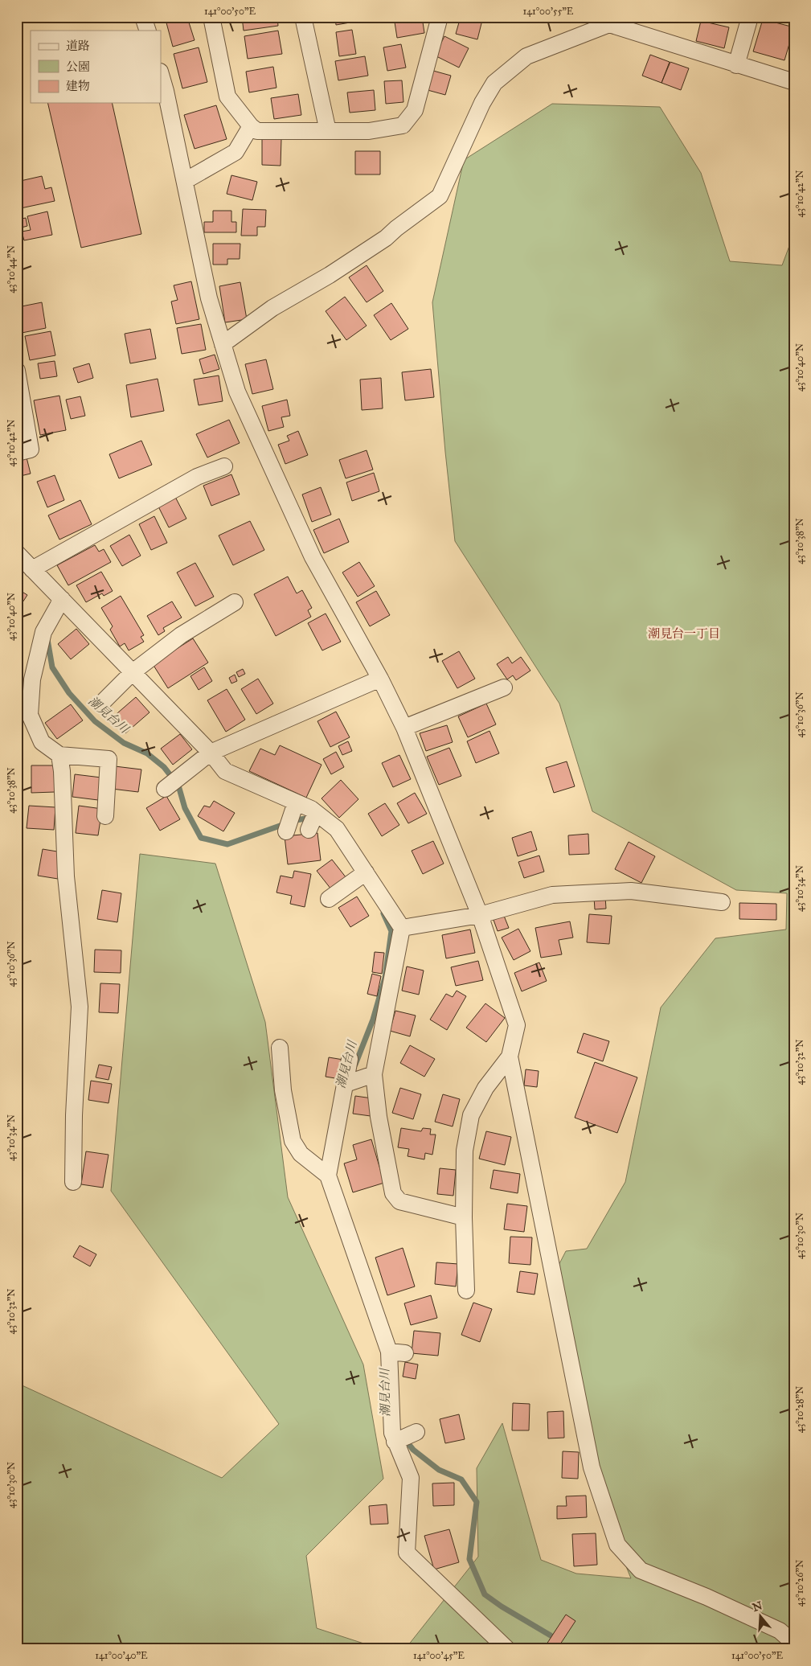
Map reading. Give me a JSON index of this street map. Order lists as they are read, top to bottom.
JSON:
{
  "districts": ["潮見台一丁目"],
  "water": ["潮見台川"],
  "legend": ["道路", "公園", "建物"],
  "north": "top",
  "coordinates": [
    "141°00'50\"E",
    "141°00'55\"E",
    "43°10'42\"N",
    "43°10'44\"N",
    "43°10'40\"N",
    "43°10'38\"N",
    "43°10'36\"N",
    "43°10'34\"N",
    "43°10'32\"N",
    "43°10'30\"N",
    "43°10'28\"N",
    "43°10'26\"N",
    "141°00'40\"E",
    "141°00'45\"E"
  ]
}
